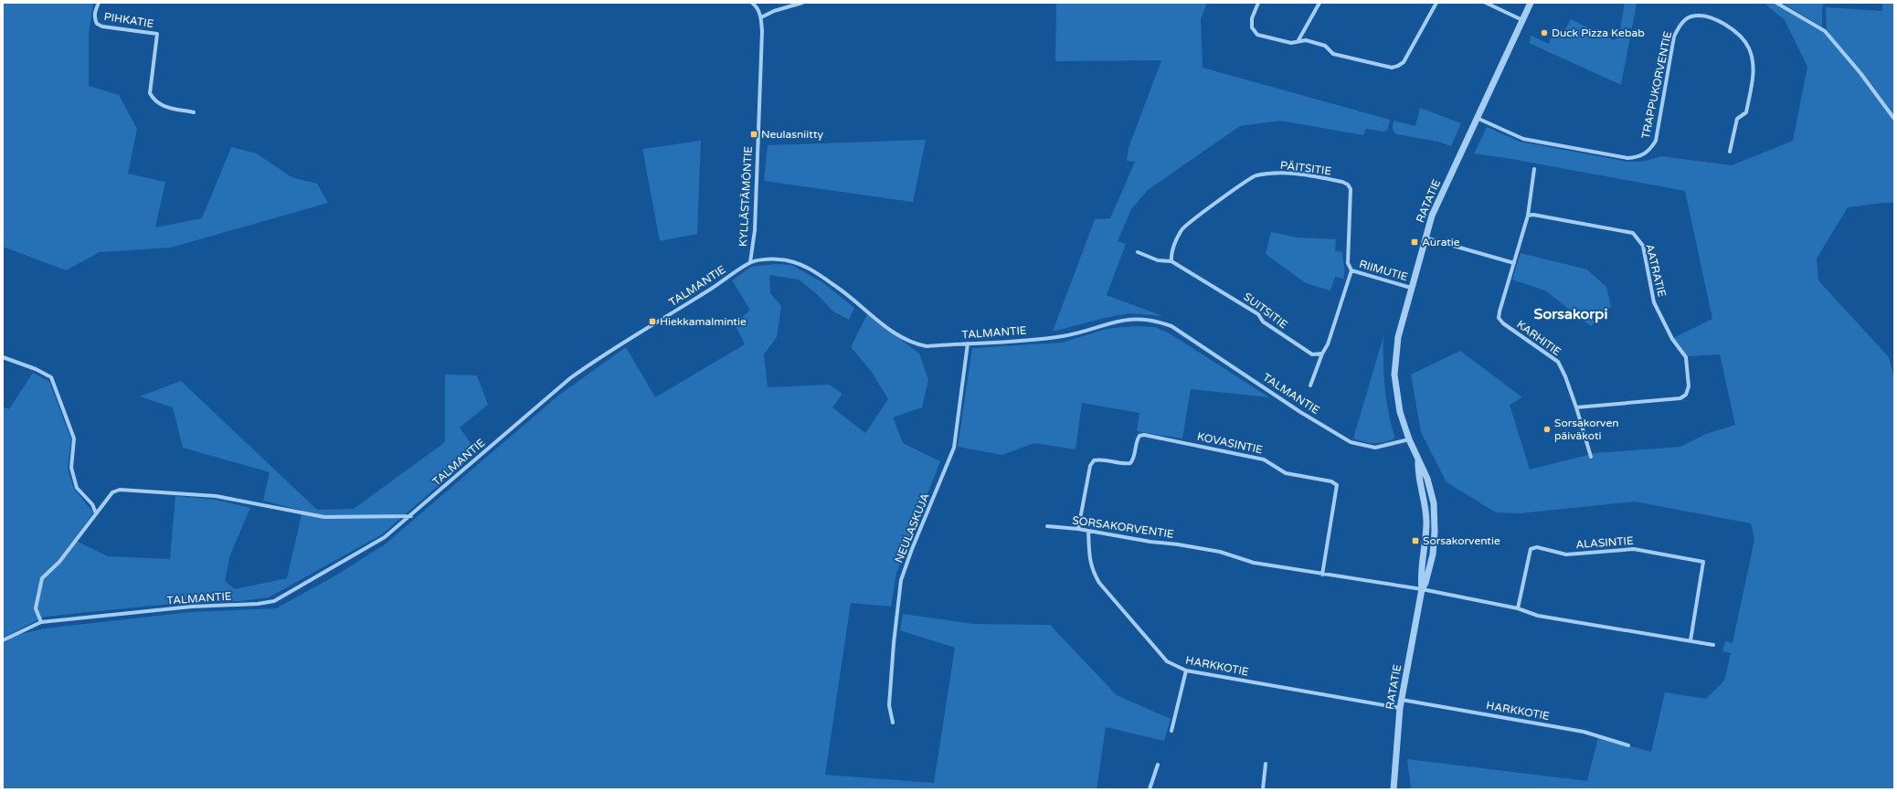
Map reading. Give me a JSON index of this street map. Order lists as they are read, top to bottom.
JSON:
{
  "streets": {
    "street": [
      "PIHKATIE",
      "TRAPPUKORVENTIE",
      "PÄITSITIE",
      "KYLLÄSTÄMÖNTIE",
      "RATATIE",
      "RIIMUTIE",
      "AATRATIE",
      "TALMANTIE",
      "SUITSITIE",
      "KARHITIE",
      "KOVASINTIE",
      "SORSAKORVENTIE",
      "NEULASKUJA",
      "ALASINTIE",
      "HARKKOTIE"
    ]
  },
  "crossings": [
    ["TRAPPUKORVENTIE", "RATATIE"],
    ["PÄITSITIE", "RIIMUTIE"],
    ["PÄITSITIE", "SUITSITIE"],
    ["KYLLÄSTÄMÖNTIE", "TALMANTIE"],
    ["RATATIE", "RIIMUTIE"],
    ["RATATIE", "TALMANTIE"],
    ["RATATIE", "SORSAKORVENTIE"],
    ["RATATIE", "HARKKOTIE"],
    ["AATRATIE", "KARHITIE"],
    ["TALMANTIE", "NEULASKUJA"],
    ["KOVASINTIE", "SORSAKORVENTIE"],
    ["SORSAKORVENTIE", "ALASINTIE"],
    ["SORSAKORVENTIE", "HARKKOTIE"]
  ],
  "districts": ["Sorsakorpi"],
  "places": {
    "other": ["Duck Pizza Kebab", "Sorsakorven päiväkoti"],
    "transit": [
      "Neulasniitty",
      "Auratie",
      "Hiekkamalmintie",
      "Sorsakorventie"
    ]
  }
}
